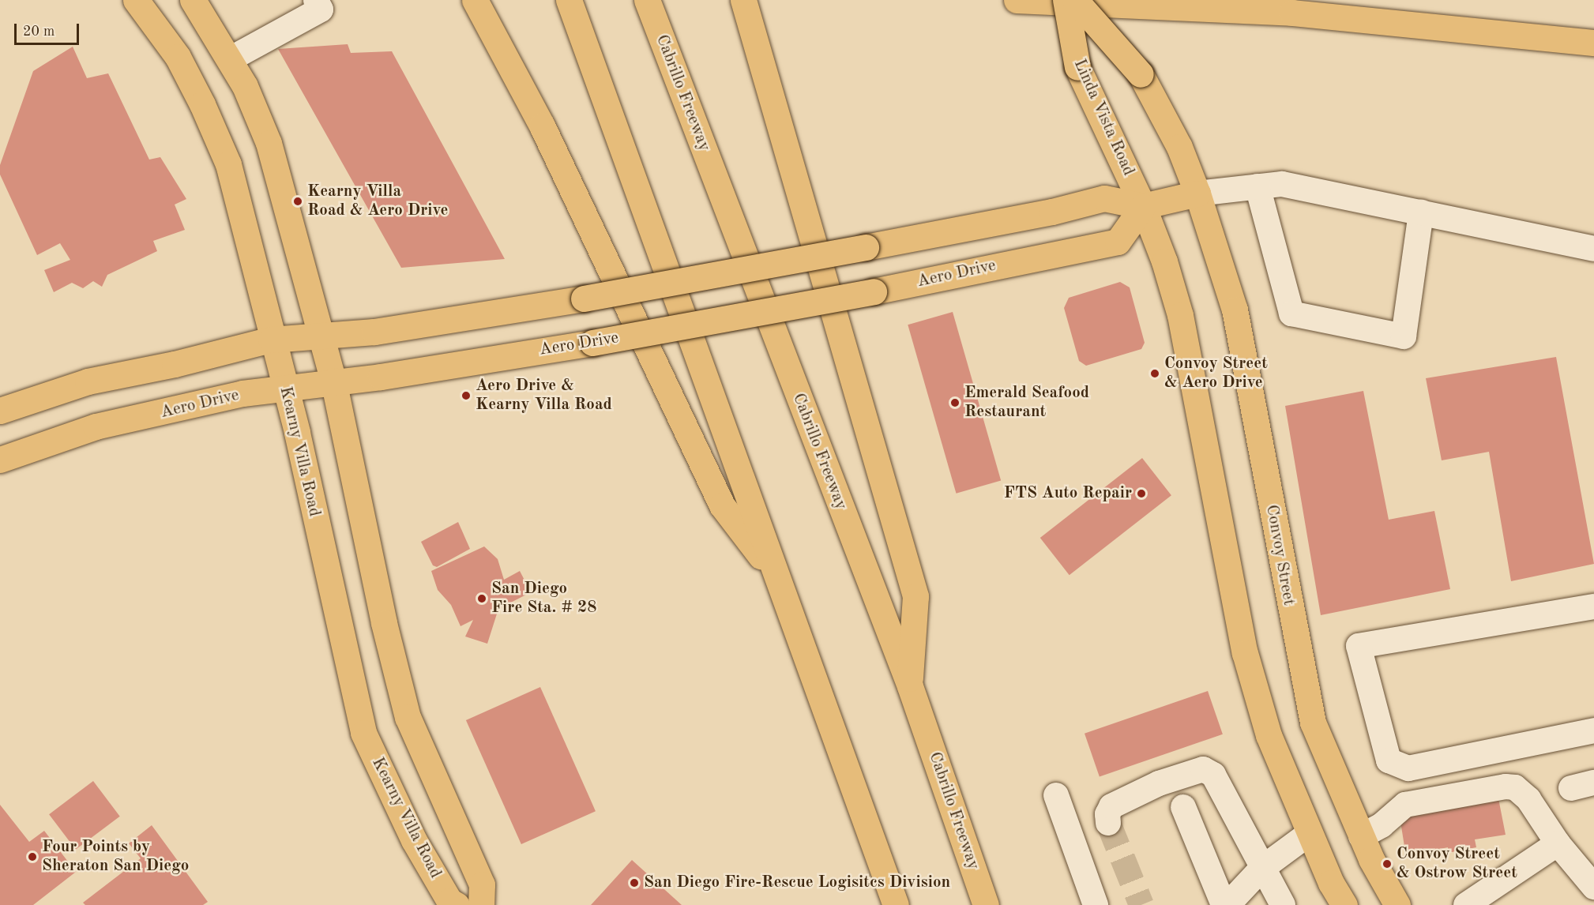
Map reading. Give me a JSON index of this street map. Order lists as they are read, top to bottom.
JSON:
{
  "streets": {
    "main road": [
      "Cabrillo Freeway",
      "Linda Vista Road",
      "Aero Drive",
      "Kearny Villa Road",
      "Convoy Street"
    ]
  },
  "crossings": [
    ["Linda Vista Road", "Aero Drive"],
    ["Aero Drive", "Kearny Villa Road"]
  ],
  "places": [
    "Kearny Villa Road & Aero Drive",
    "Convoy Street & Aero Drive",
    "Aero Drive & Kearny Villa Road",
    "Emerald Seafood Restaurant",
    "FTS Auto Repair",
    "San Diego Fire Sta. # 28",
    "Four Points by Sheraton San Diego",
    "Convoy Street & Ostrow Street",
    "San Diego Fire-Rescue Logisitcs Division"
  ],
  "scale_bar": "20 m"
}
